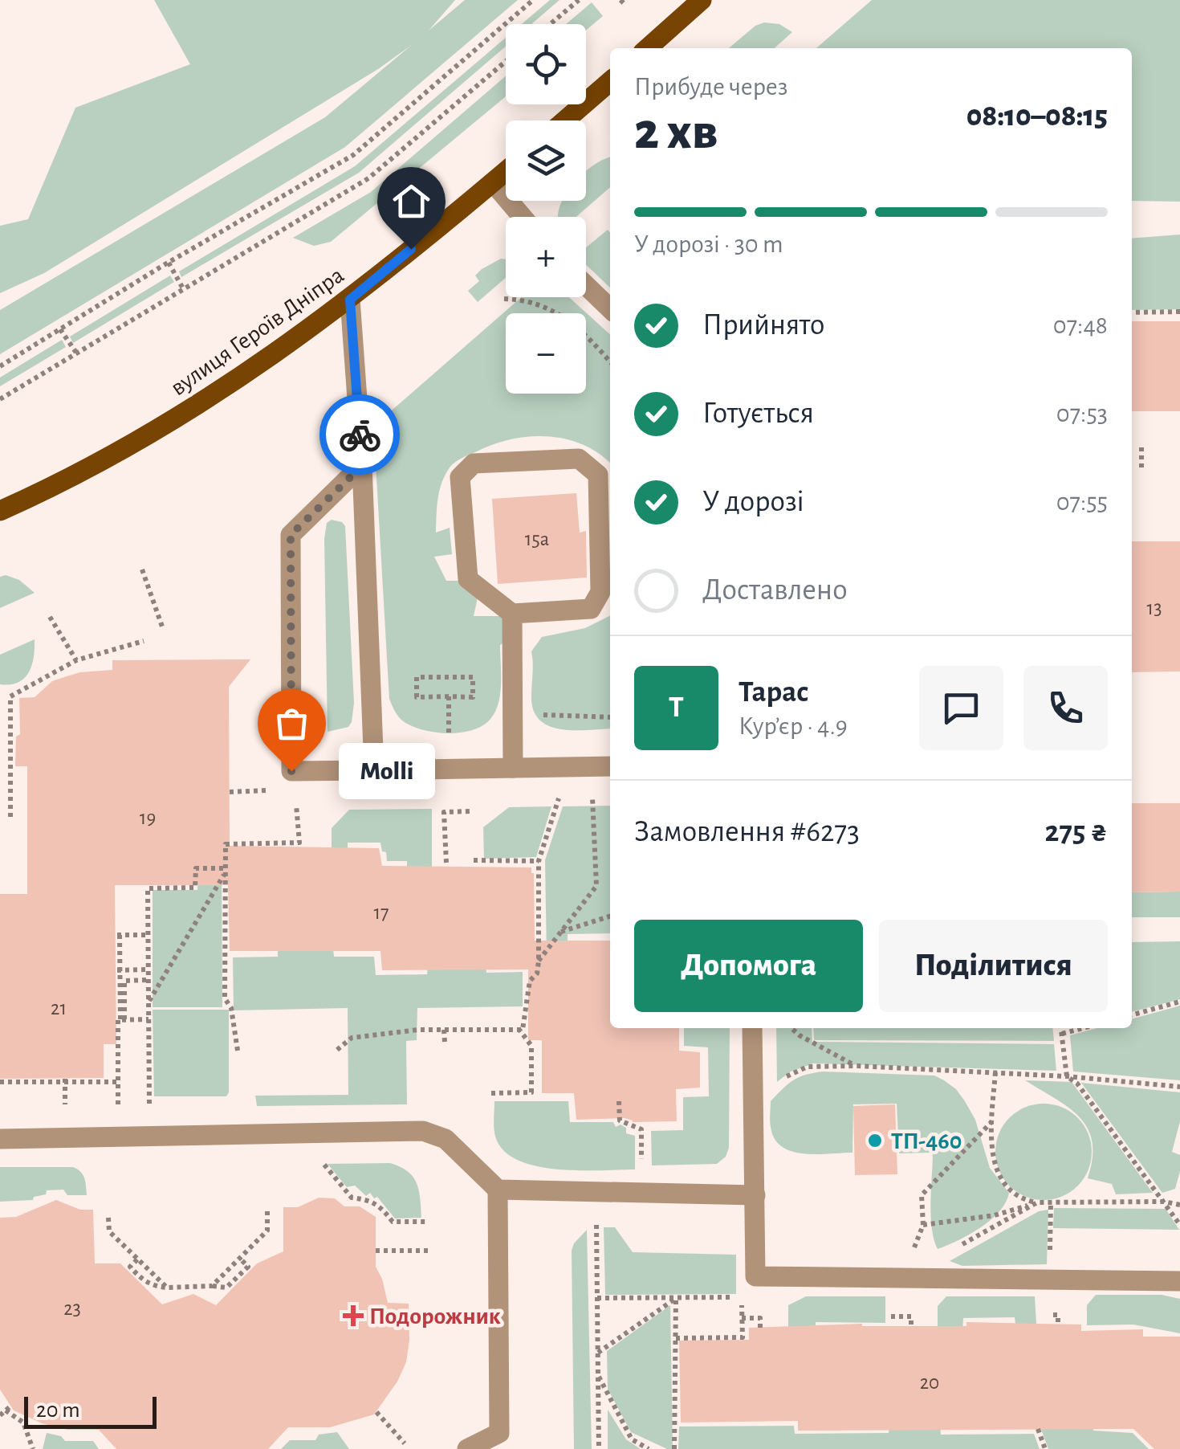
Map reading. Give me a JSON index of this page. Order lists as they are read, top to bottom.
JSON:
{
  "streets": {
    "main road": ["вулиця Героїв Дніпра"]
  },
  "places": {
    "other": ["Molli", "ТП-460"],
    "health": ["Подорожник"]
  },
  "house_numbers": [
    "15а",
    "13",
    "19",
    "17",
    "21",
    "23",
    "20"
  ],
  "scale_bar": "20 m",
  "page": {
    "map_buttons": ["+", "−"],
    "heading": ["2 хв", "Прибуде через", "08:10–08:15"],
    "panel": [
      "Тарас",
      "Кур’єр · 4.9",
      "Замовлення #6273",
      "275 ₴"
    ],
    "bar": "У дорозі · 30 m",
    "list": [
      ["Прийнято", "07:48"],
      ["Готується", "07:53"],
      ["У дорозі", "07:55"],
      "Доставлено"
    ],
    "round": "Т",
    "bubble": "Molli",
    "buttons": ["Допомога", "Поділитися"],
    "scale": "20 m"
  }
}
